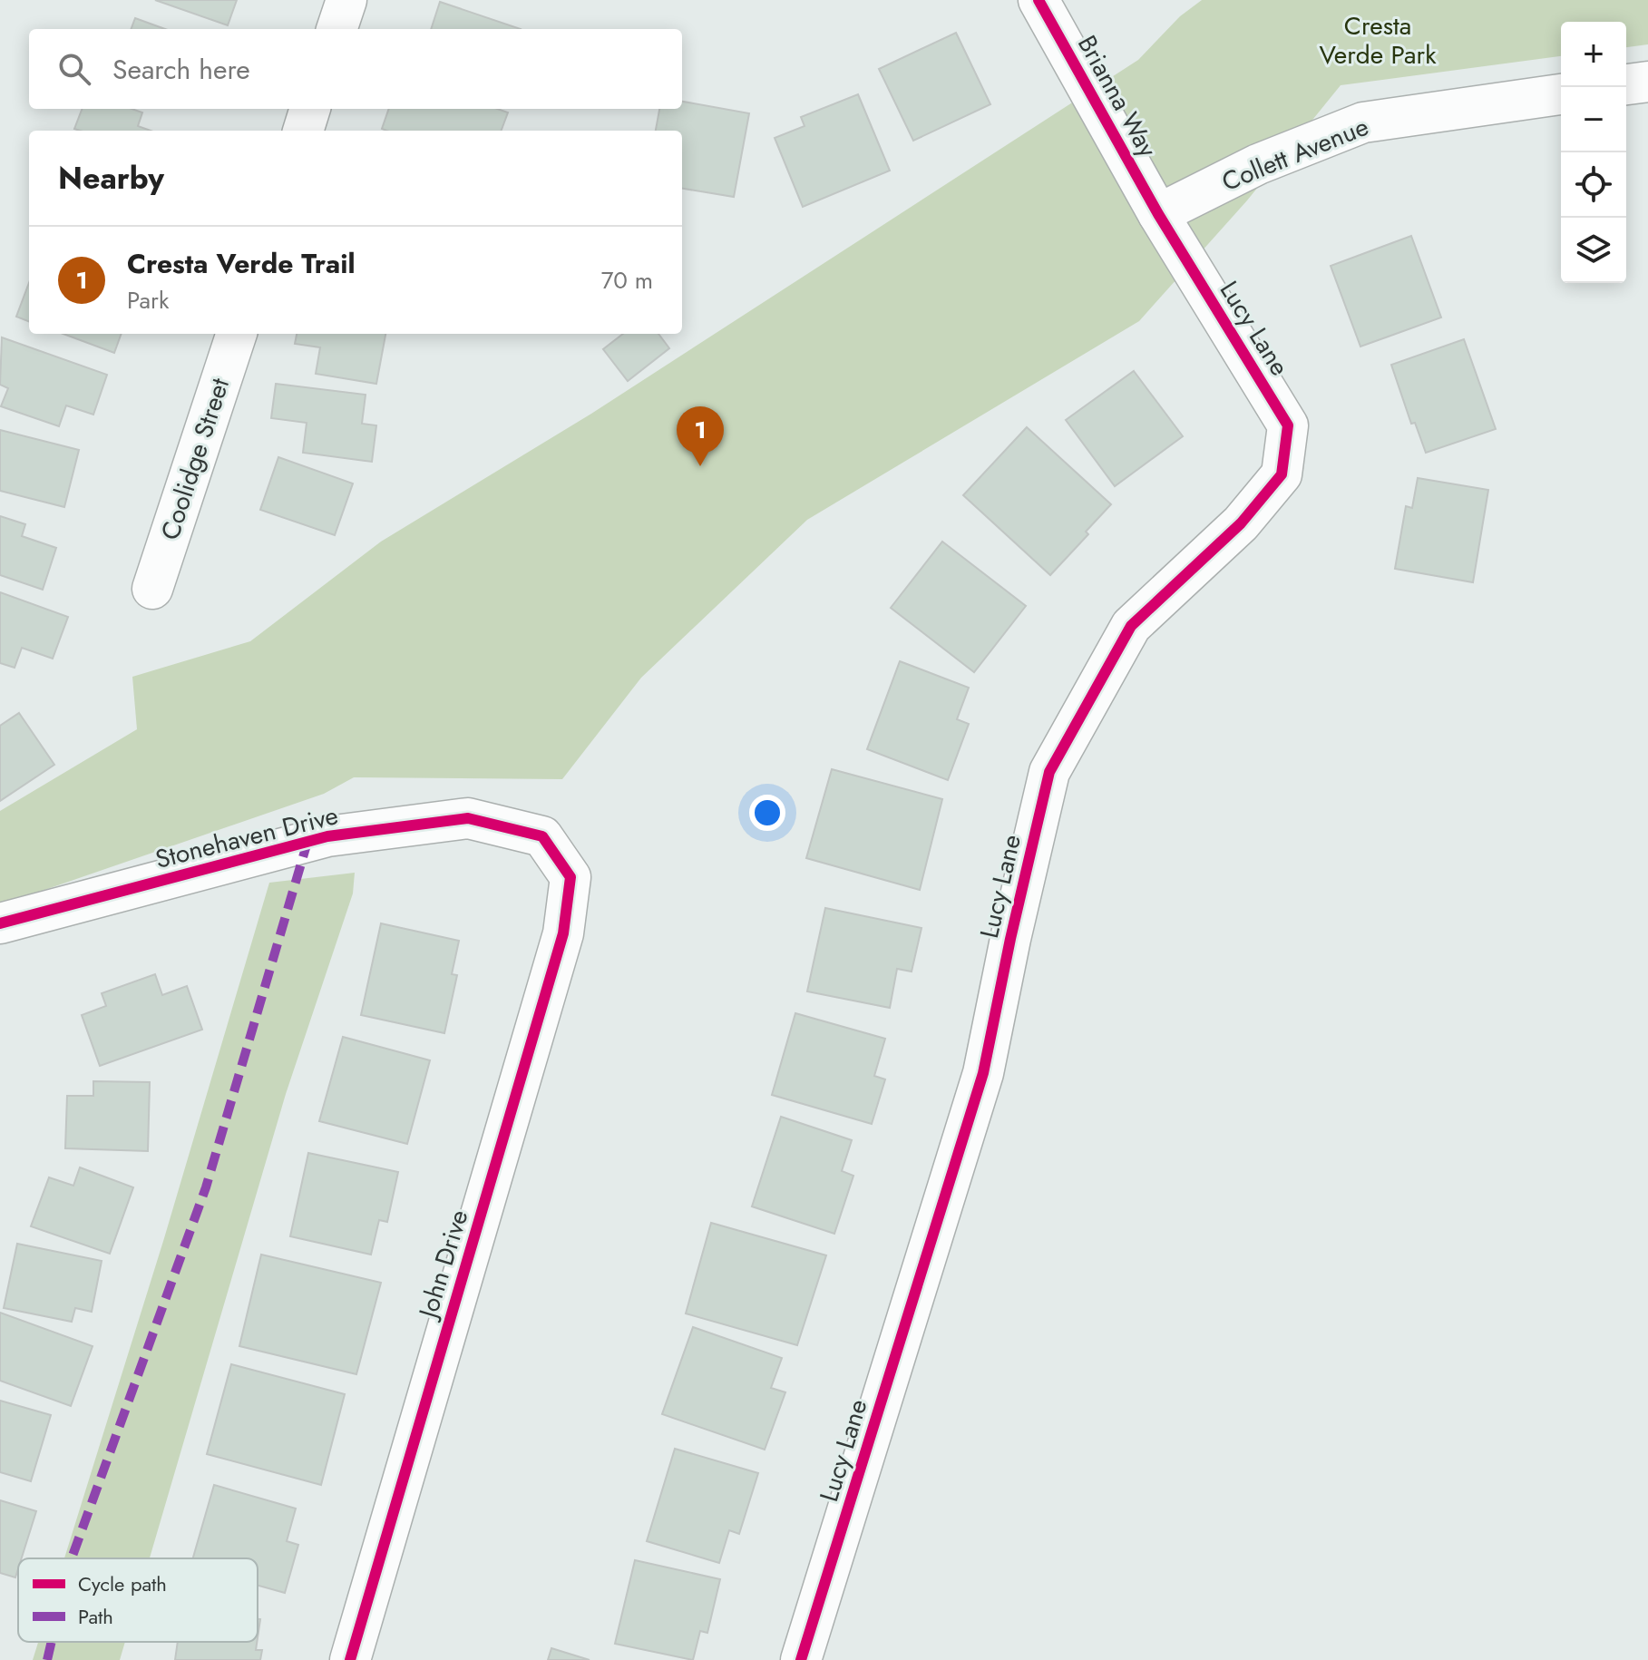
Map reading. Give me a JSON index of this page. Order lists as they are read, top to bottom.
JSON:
{
  "streets": {
    "street": [
      "Brianna Way",
      "Collett Avenue",
      "Lucy Lane",
      "Coolidge Street",
      "Stonehaven Drive",
      "John Drive"
    ]
  },
  "crossings": [
    ["Brianna Way", "Collett Avenue"],
    ["Brianna Way", "Lucy Lane"],
    ["Collett Avenue", "Lucy Lane"],
    ["Stonehaven Drive", "John Drive"]
  ],
  "parks": ["Cresta Verde Park"],
  "legend": ["Cycle path", "Path"],
  "page": {
    "map_buttons": ["+", "−"],
    "search": "Search here",
    "heading": "Nearby",
    "list": [
      {
        "mark": "1",
        "name": "Cresta Verde Trail",
        "note": "Park",
        "value": "70 m"
      }
    ],
    "pins": "1"
  }
}
